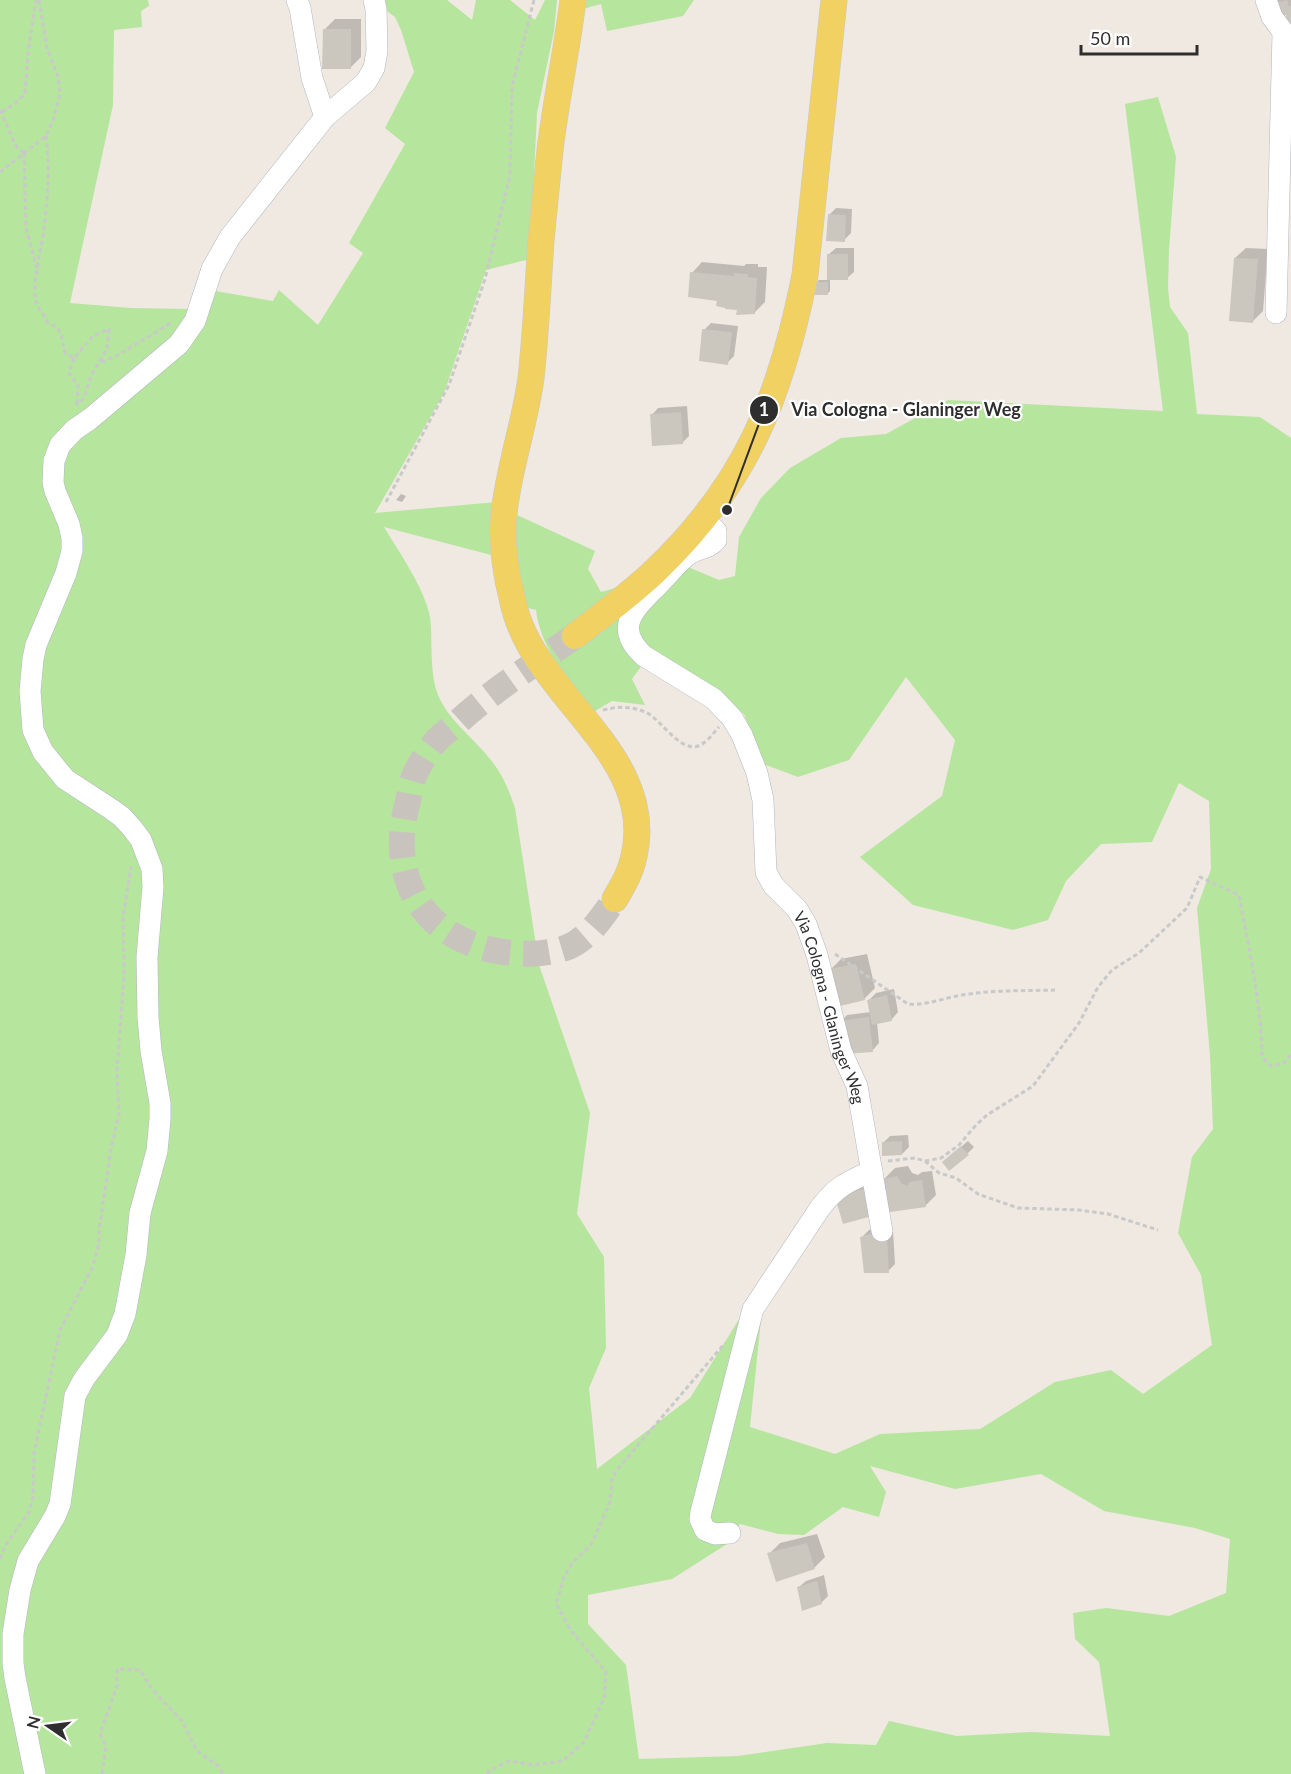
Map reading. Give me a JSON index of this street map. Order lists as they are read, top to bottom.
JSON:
{
  "streets": {
    "street": ["Via Cologna - Glaninger Weg"]
  },
  "places": ["Via Cologna - Glaninger Weg"],
  "scale_bar": "50 m",
  "north": "left"
}
